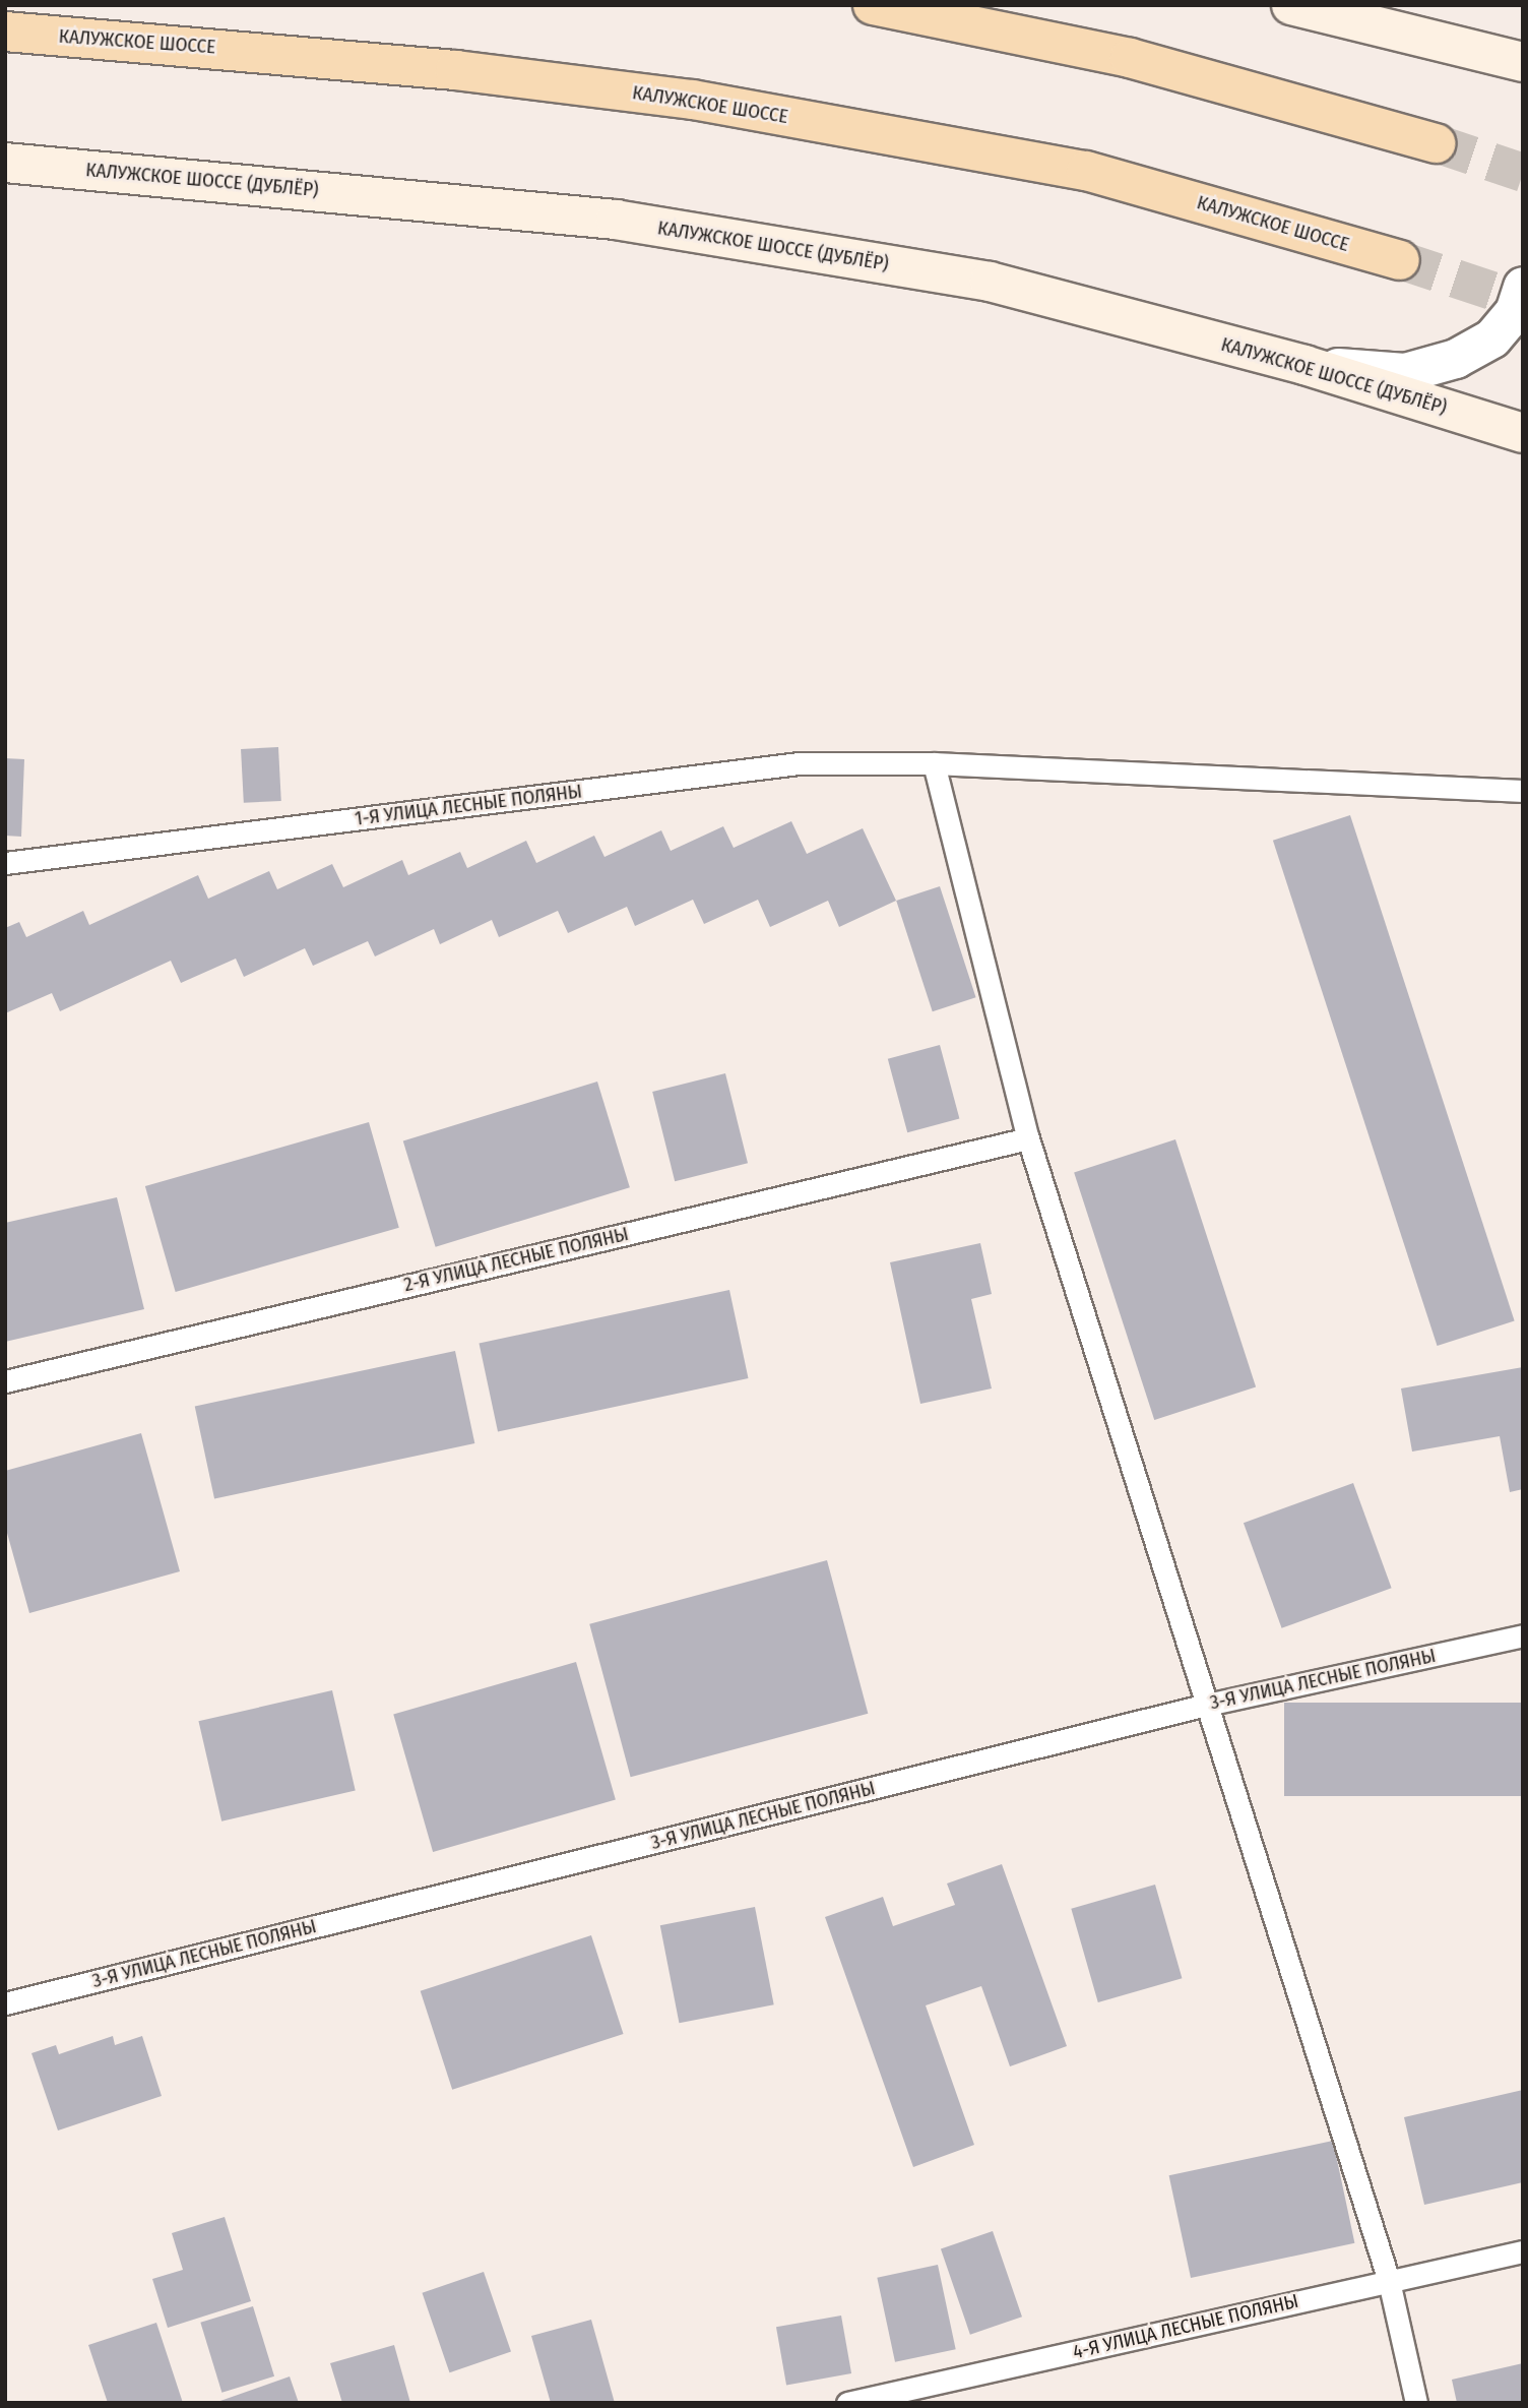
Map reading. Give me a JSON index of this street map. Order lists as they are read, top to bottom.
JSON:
{
  "streets": {
    "highway": ["КАЛУЖСКОЕ ШОССЕ"],
    "main road": ["КАЛУЖСКОЕ ШОССЕ (ДУБЛЁР)"],
    "lane": [
      "1-Я УЛИЦА ЛЕСНЫЕ ПОЛЯНЫ",
      "2-Я УЛИЦА ЛЕСНЫЕ ПОЛЯНЫ",
      "3-Я УЛИЦА ЛЕСНЫЕ ПОЛЯНЫ",
      "4-Я УЛИЦА ЛЕСНЫЕ ПОЛЯНЫ"
    ]
  }
}
